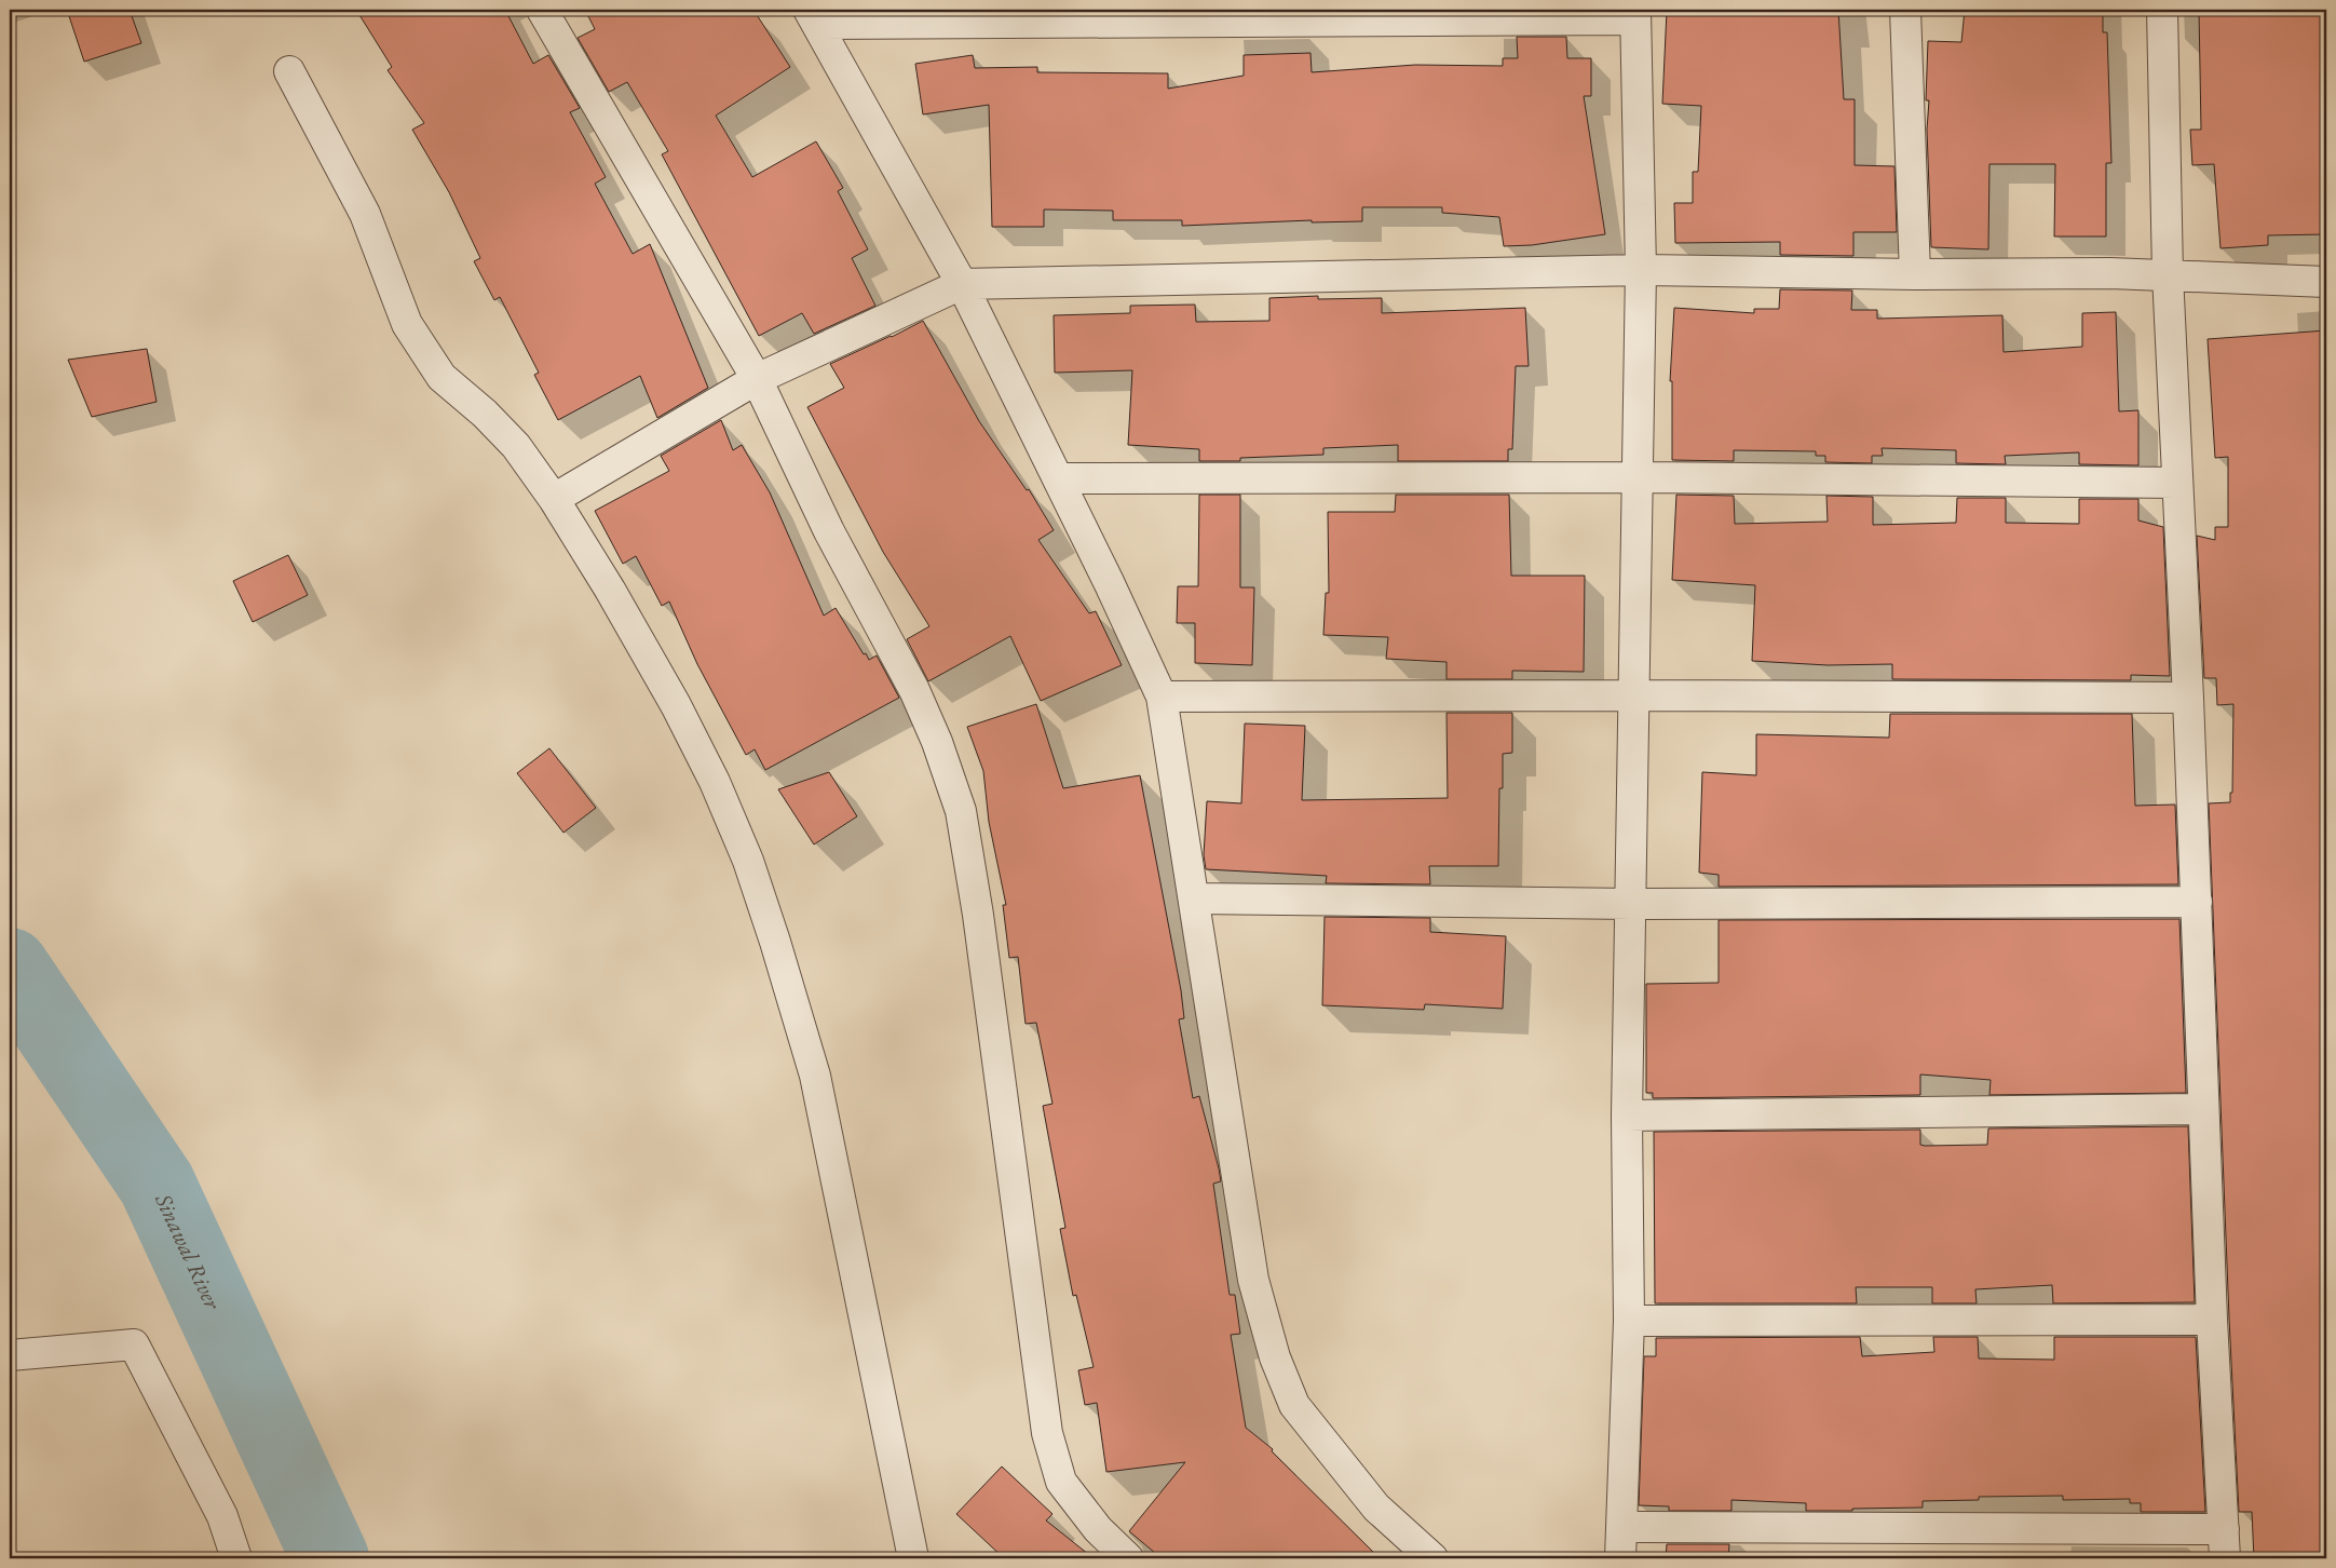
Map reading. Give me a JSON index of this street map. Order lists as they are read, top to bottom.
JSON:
{
  "water": ["Sinawal River"]
}
